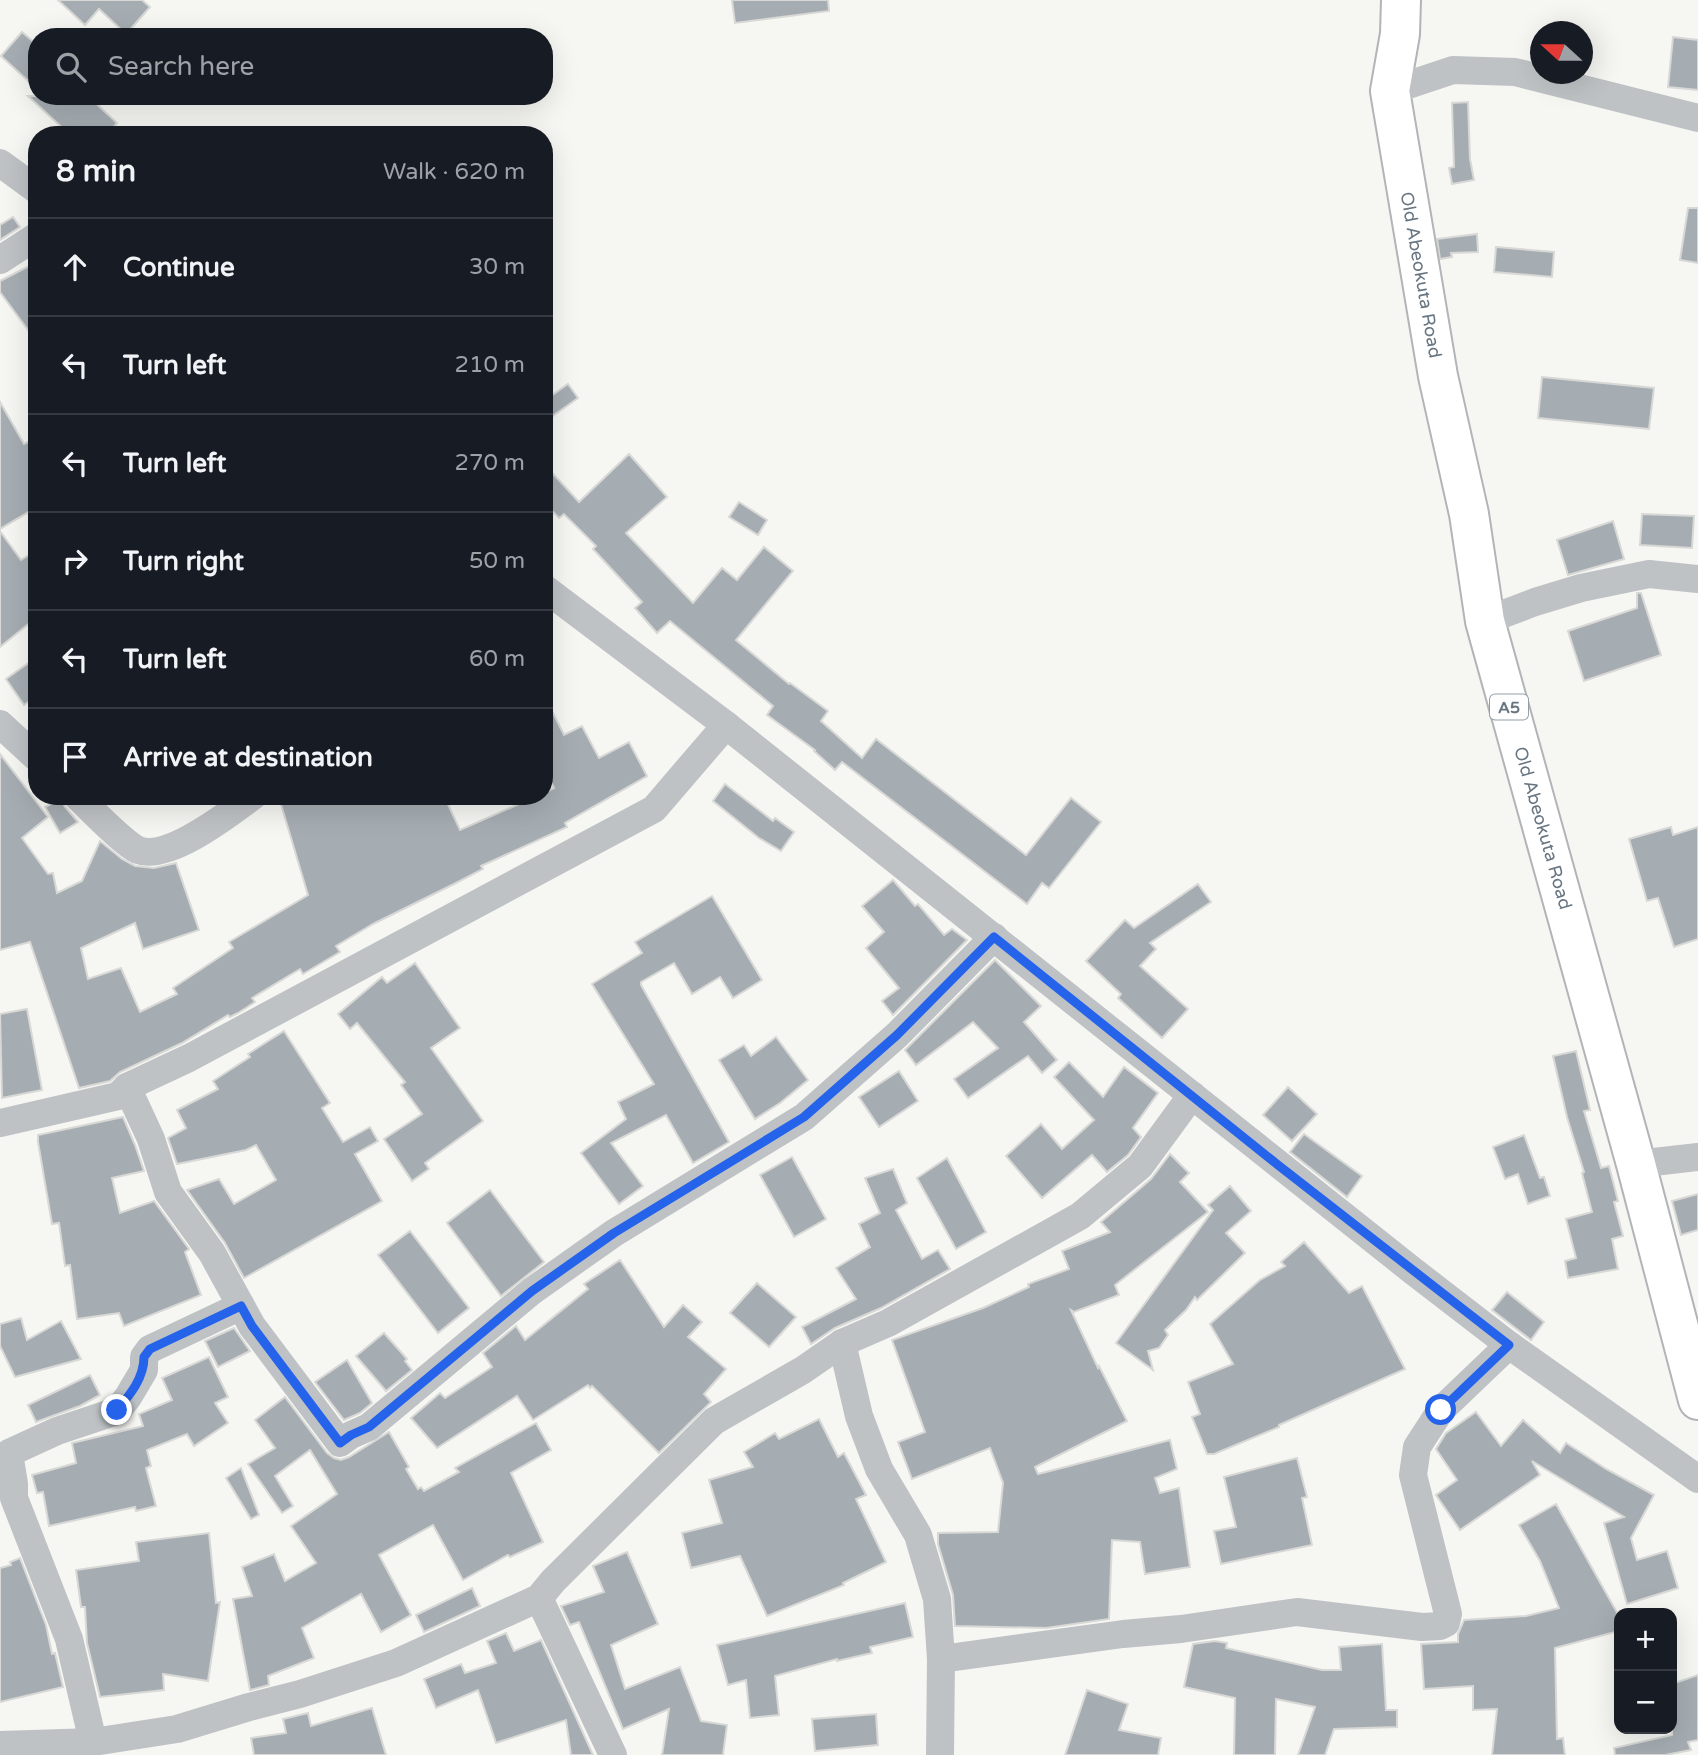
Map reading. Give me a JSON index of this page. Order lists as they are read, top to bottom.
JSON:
{
  "streets": {
    "highway": ["Old Abeokuta Road", "A5"]
  },
  "north": "left",
  "page": {
    "search": "Search here",
    "heading": ["8 min", "Walk · 620 m"],
    "list": [
      ["Continue", "30 m"],
      ["Turn left", "210 m"],
      ["Turn left", "270 m"],
      ["Turn right", "50 m"],
      ["Turn left", "60 m"],
      "Arrive at destination"
    ],
    "map_buttons": ["+", "−"]
  }
}
